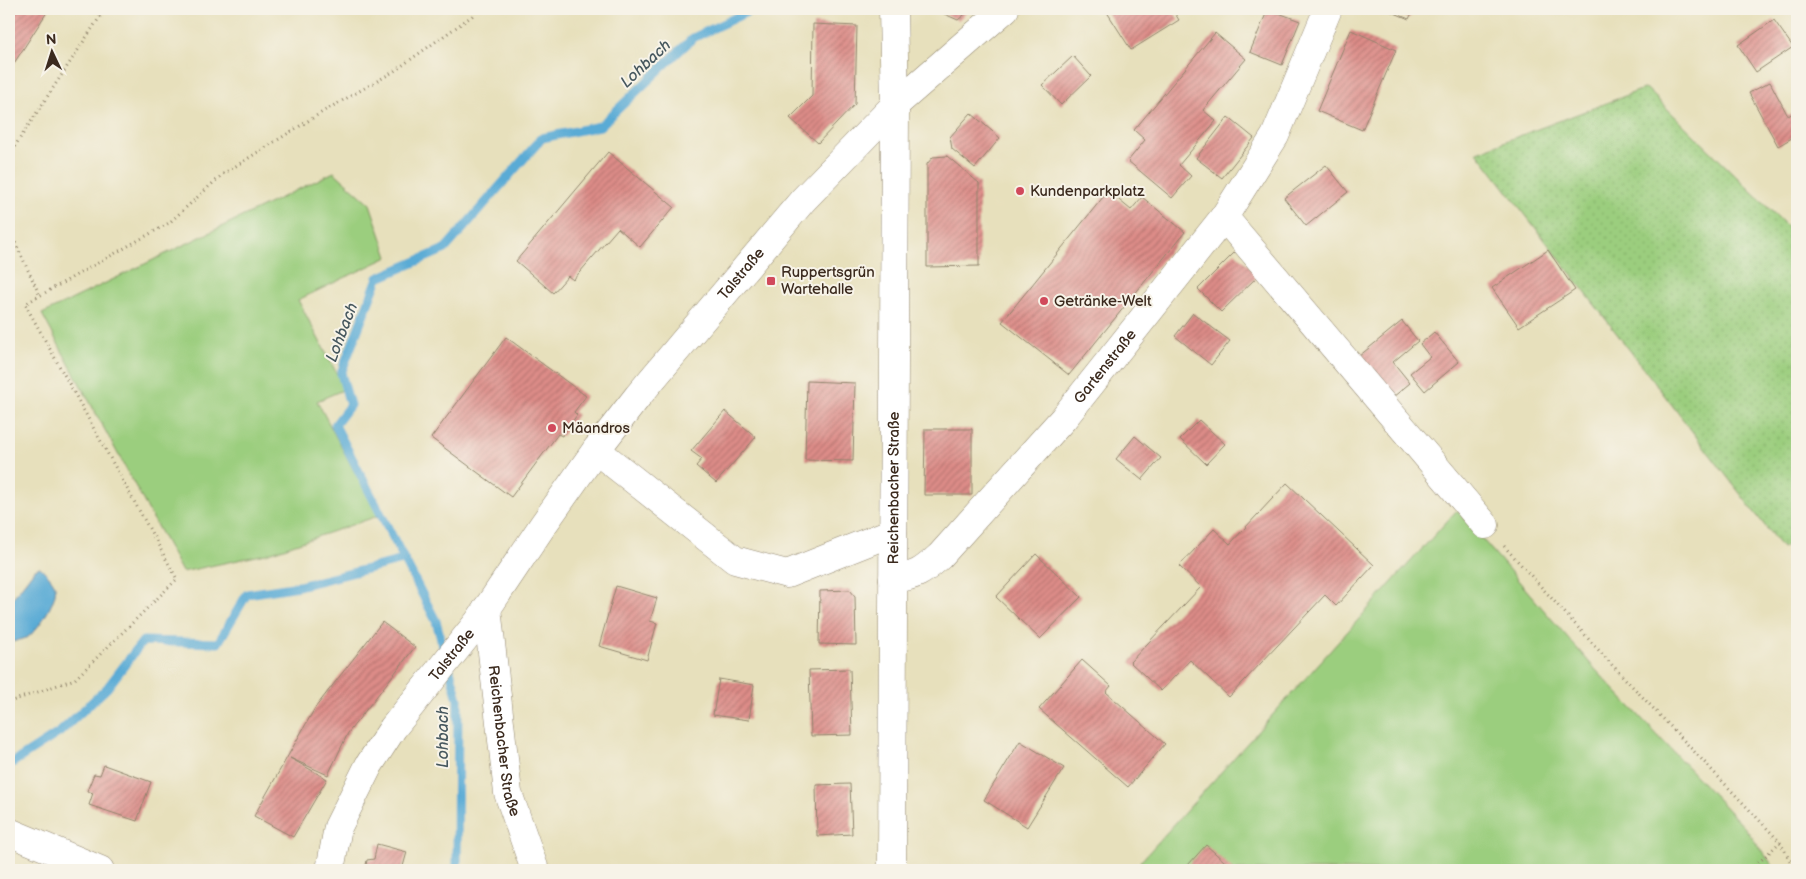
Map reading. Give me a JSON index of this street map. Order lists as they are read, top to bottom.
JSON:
{
  "streets": {
    "street": ["Talstraße", "Gartenstraße", "Reichenbacher Straße"]
  },
  "crossings": [
    ["Talstraße", "Reichenbacher Straße"],
    ["Gartenstraße", "Reichenbacher Straße"]
  ],
  "water": ["Lohbach"],
  "places": {
    "other": ["Kundenparkplatz", "Getränke-Welt", "Mäandros"],
    "transit": ["Ruppertsgrün Wartehalle"]
  },
  "north": "top"
}
